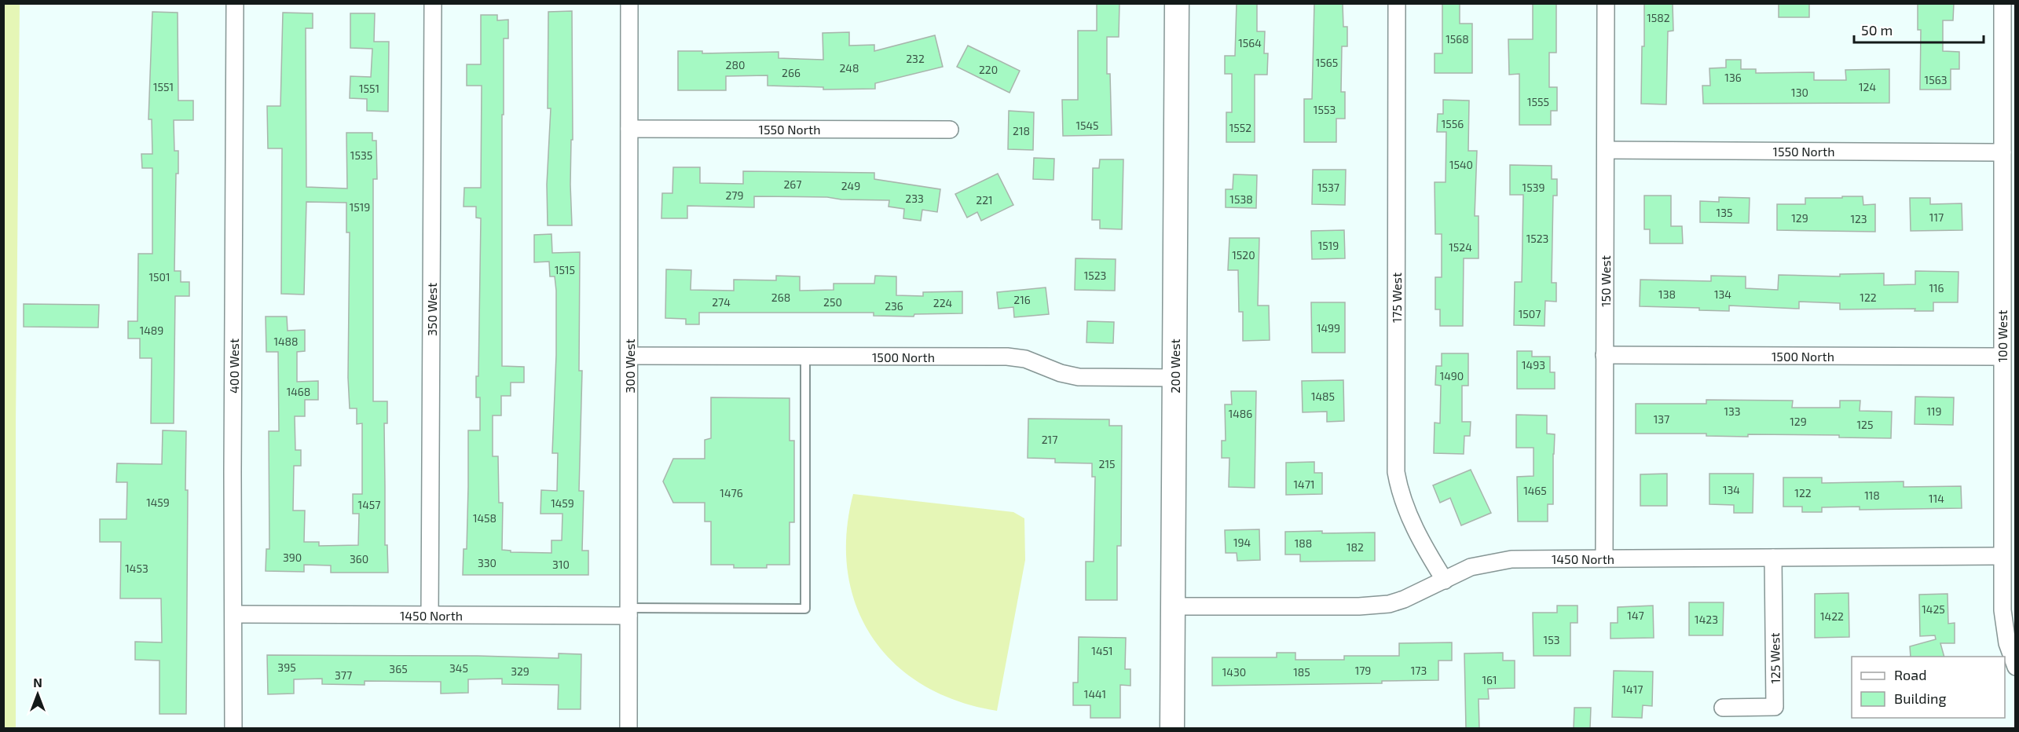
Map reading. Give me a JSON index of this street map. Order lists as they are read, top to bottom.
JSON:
{
  "streets": {
    "main road": ["200 West"],
    "street": [
      "1550 North",
      "150 West",
      "175 West",
      "350 West",
      "100 West",
      "1500 North",
      "400 West",
      "300 West",
      "1450 North",
      "125 West"
    ]
  },
  "crossings": [
    ["1550 North", "150 West"],
    ["1550 North", "100 West"],
    ["1550 North", "300 West"],
    ["150 West", "1500 North"],
    ["150 West", "1450 North"],
    ["175 West", "1450 North"],
    ["350 West", "1450 North"],
    ["100 West", "1500 North"],
    ["100 West", "1450 North"],
    ["1500 North", "300 West"],
    ["1500 North", "200 West"],
    ["400 West", "1450 North"],
    ["300 West", "1450 North"],
    ["200 West", "1450 North"],
    ["1450 North", "125 West"]
  ],
  "house_numbers": [
    "1582",
    "1568",
    "1564",
    "232",
    "1565",
    "280",
    "248",
    "220",
    "266",
    "136",
    "1563",
    "1551",
    "124",
    "1551",
    "130",
    "1555",
    "1553",
    "1556",
    "1545",
    "1552",
    "218",
    "1535",
    "1540",
    "267",
    "249",
    "1537",
    "1539",
    "279",
    "233",
    "1538",
    "221",
    "1519",
    "135",
    "117",
    "129",
    "123",
    "1523",
    "1519",
    "1524",
    "1520",
    "1515",
    "1523",
    "1501",
    "116",
    "138",
    "134",
    "268",
    "122",
    "216",
    "274",
    "250",
    "224",
    "236",
    "1507",
    "1499",
    "1489",
    "1488",
    "1493",
    "1490",
    "1468",
    "1485",
    "133",
    "119",
    "1486",
    "137",
    "129",
    "125",
    "217",
    "215",
    "1471",
    "134",
    "1465",
    "1476",
    "122",
    "118",
    "114",
    "1459",
    "1459",
    "1457",
    "1458",
    "194",
    "188",
    "182",
    "390",
    "360",
    "330",
    "310",
    "1453",
    "1425",
    "147",
    "1422",
    "1423",
    "153",
    "1451",
    "395",
    "345",
    "365",
    "179",
    "173",
    "329",
    "1430",
    "185",
    "377",
    "161",
    "1417",
    "1441"
  ],
  "legend": ["Road", "Building"],
  "scale_bar": "50 m",
  "north": "top"
}
